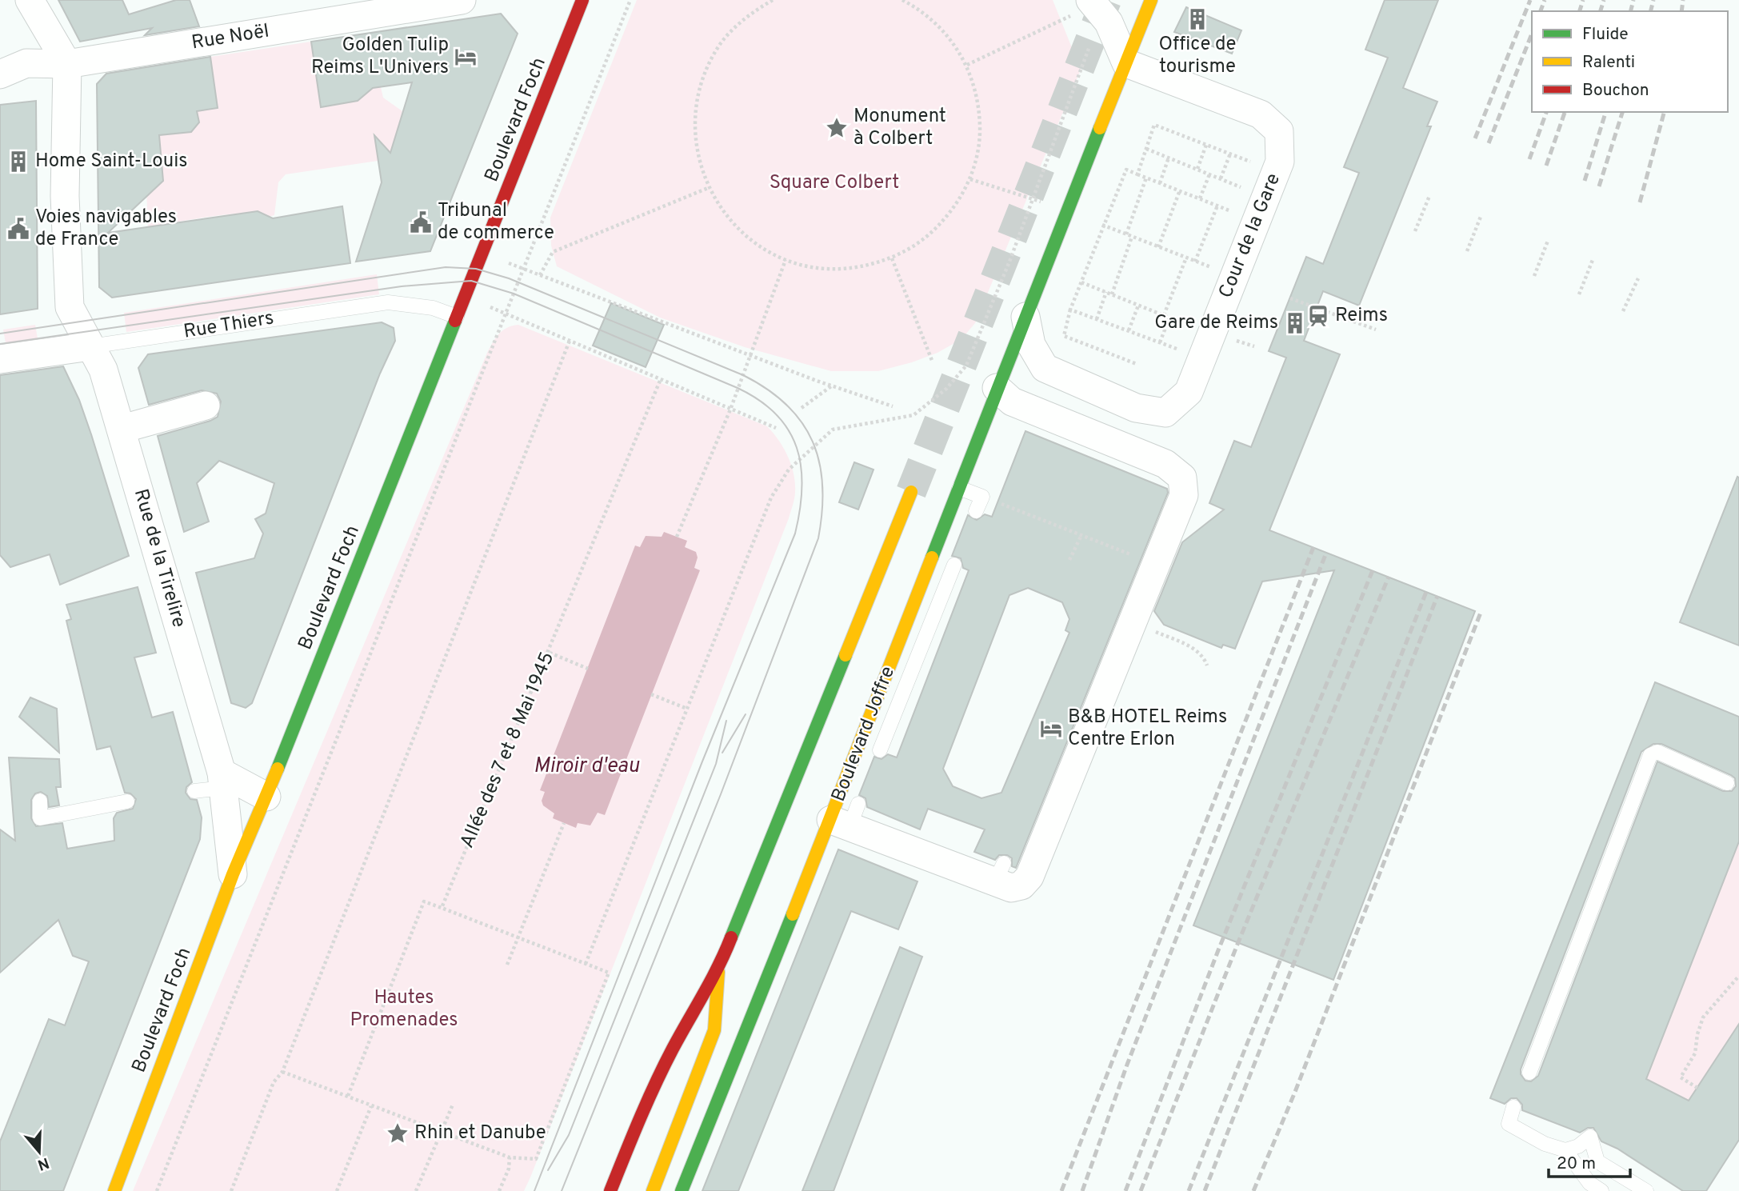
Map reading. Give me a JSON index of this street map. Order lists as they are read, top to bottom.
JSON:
{
  "streets": {
    "main road": ["Boulevard Foch", "Boulevard Joffre"],
    "street": [
      "Rue Noël",
      "Cour de la Gare",
      "Rue Thiers",
      "Rue de la Tirelire"
    ],
    "path": ["Allée des 7 et 8 Mai 1945"]
  },
  "crossings": [
    ["Rue Noël", "Rue de la Tirelire"],
    ["Boulevard Foch", "Rue Thiers"],
    ["Boulevard Foch", "Rue de la Tirelire"],
    ["Cour de la Gare", "Boulevard Joffre"],
    ["Rue Thiers", "Rue de la Tirelire"]
  ],
  "water": ["Miroir d'eau"],
  "parks": ["Square Colbert", "Hautes Promenades"],
  "places": {
    "building": ["Office de tourisme", "Home Saint-Louis", "Gare de Reims"],
    "hotel": ["Golden Tulip Reims L'Univers", "B&B HOTEL Reims Centre Erlon"],
    "place": ["Monument à Colbert", "Rhin et Danube"],
    "public building": ["Tribunal de commerce", "Voies navigables de France"],
    "station": ["Reims"]
  },
  "legend": ["Fluide", "Ralenti", "Bouchon"],
  "scale_bar": "20 m",
  "north": "bottom"
}
